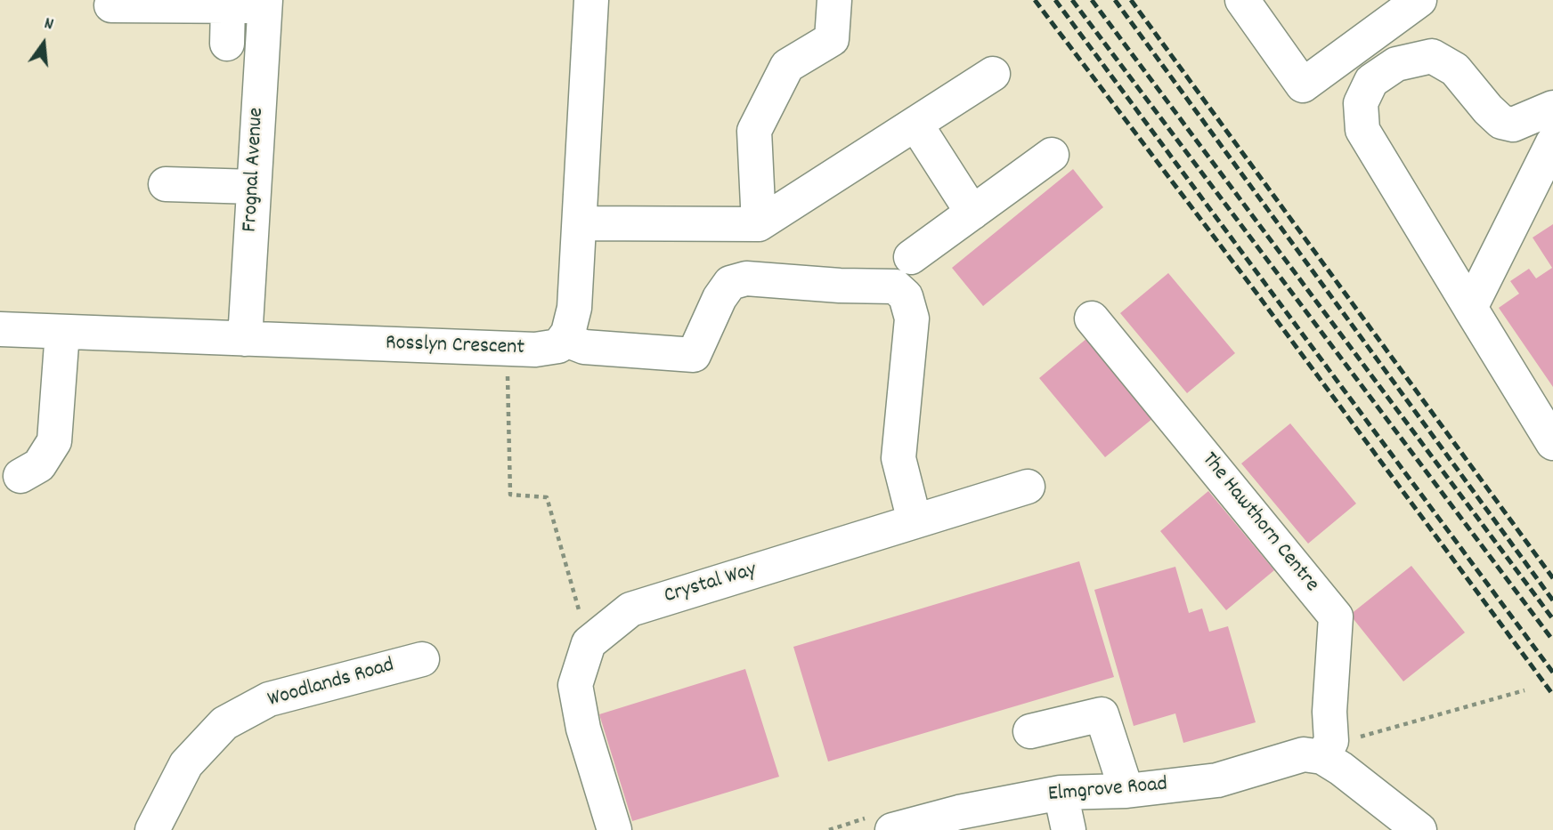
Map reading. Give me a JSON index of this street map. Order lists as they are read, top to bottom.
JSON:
{
  "streets": {
    "street": [
      "Frognal Avenue",
      "Rosslyn Crescent",
      "The Hawthorn Centre",
      "Crystal Way",
      "Woodlands Road",
      "Elmgrove Road"
    ]
  },
  "crossings": [
    ["Frognal Avenue", "Rosslyn Crescent"],
    ["The Hawthorn Centre", "Elmgrove Road"]
  ],
  "north": "top"
}
